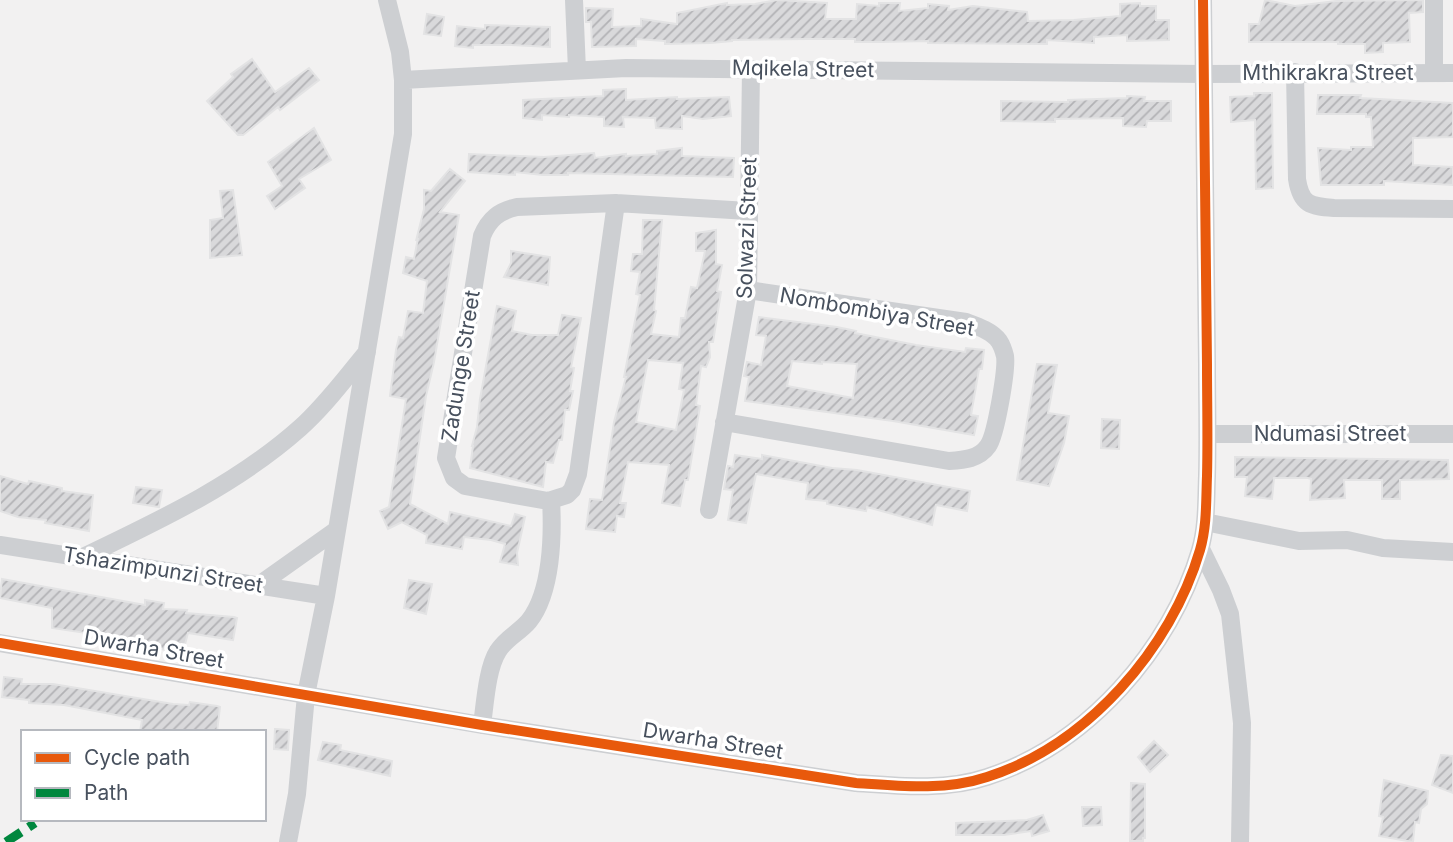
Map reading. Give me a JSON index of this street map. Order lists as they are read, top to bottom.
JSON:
{
  "streets": {
    "street": [
      "Mqikela Street",
      "Mthikrakra Street",
      "Solwazi Street",
      "Nombombiya Street",
      "Zadunge Street",
      "Ndumasi Street",
      "Tshazimpunzi Street",
      "Dwarha Street"
    ]
  },
  "crossings": [
    ["Mqikela Street", "Mthikrakra Street"],
    ["Mqikela Street", "Solwazi Street"],
    ["Mqikela Street", "Dwarha Street"],
    ["Mthikrakra Street", "Dwarha Street"],
    ["Solwazi Street", "Nombombiya Street"],
    ["Solwazi Street", "Zadunge Street"],
    ["Ndumasi Street", "Dwarha Street"]
  ],
  "legend": ["Cycle path", "Path"]
}
